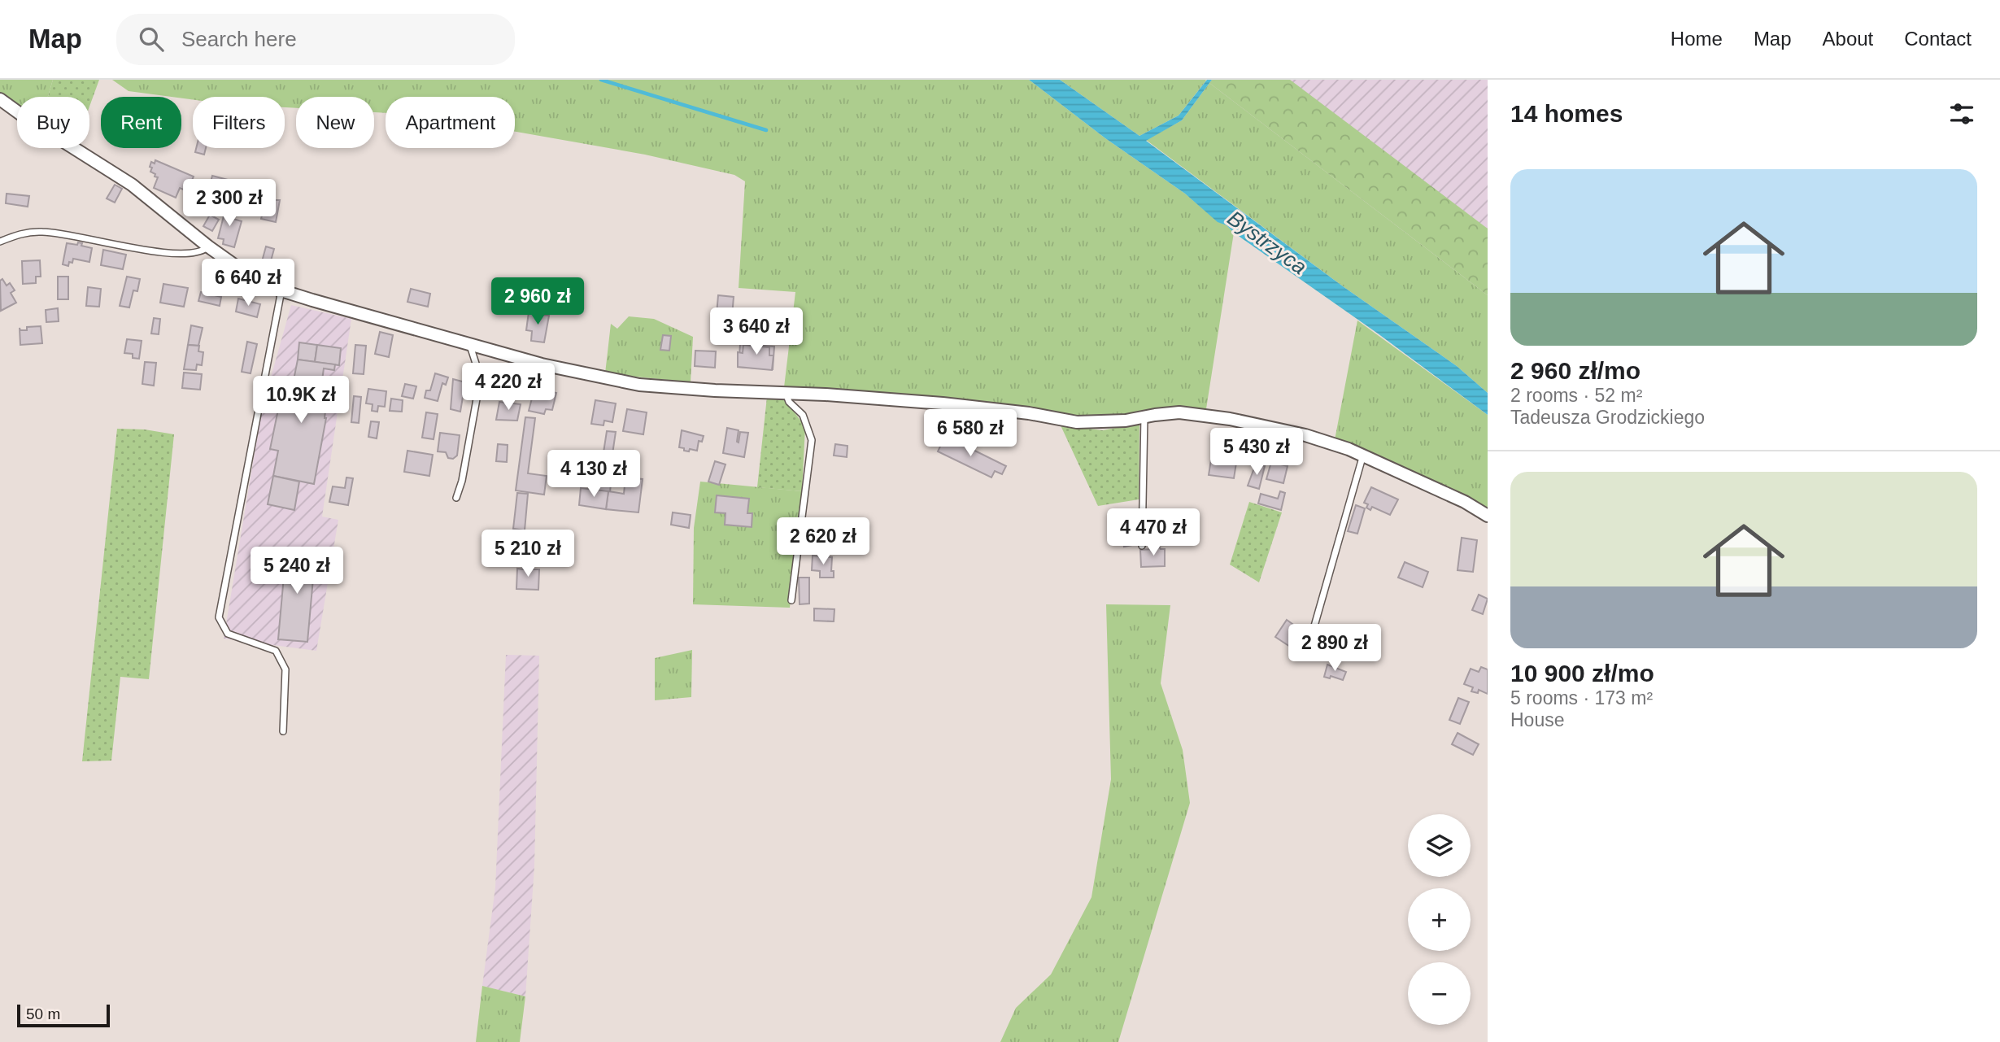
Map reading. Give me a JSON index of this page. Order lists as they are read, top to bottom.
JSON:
{
  "water": ["Bystrzyca"],
  "scale_bar": "50 m",
  "page": {
    "header": "Map",
    "search": "Search here",
    "nav": [
      "Home",
      "Map",
      "About",
      "Contact"
    ],
    "heading": "14 homes",
    "chip": [
      "Buy",
      "Rent",
      "Filters",
      "New",
      "Apartment"
    ],
    "list": [
      {
        "name": "2 960 zł/mo",
        "note": "2 rooms · 52 m² · Tadeusza Grodzickiego"
      },
      {
        "name": "10 900 zł/mo",
        "note": "5 rooms · 173 m² · House"
      }
    ],
    "price": [
      "2 300 zł",
      "6 640 zł",
      "2 960 zł",
      "3 640 zł",
      "4 220 zł",
      "10.9K zł",
      "6 580 zł",
      "5 430 zł",
      "4 130 zł",
      "4 470 zł",
      "2 620 zł",
      "5 210 zł",
      "5 240 zł",
      "2 890 zł"
    ],
    "map_buttons": ["+", "−"],
    "scale": "50 m"
  }
}
